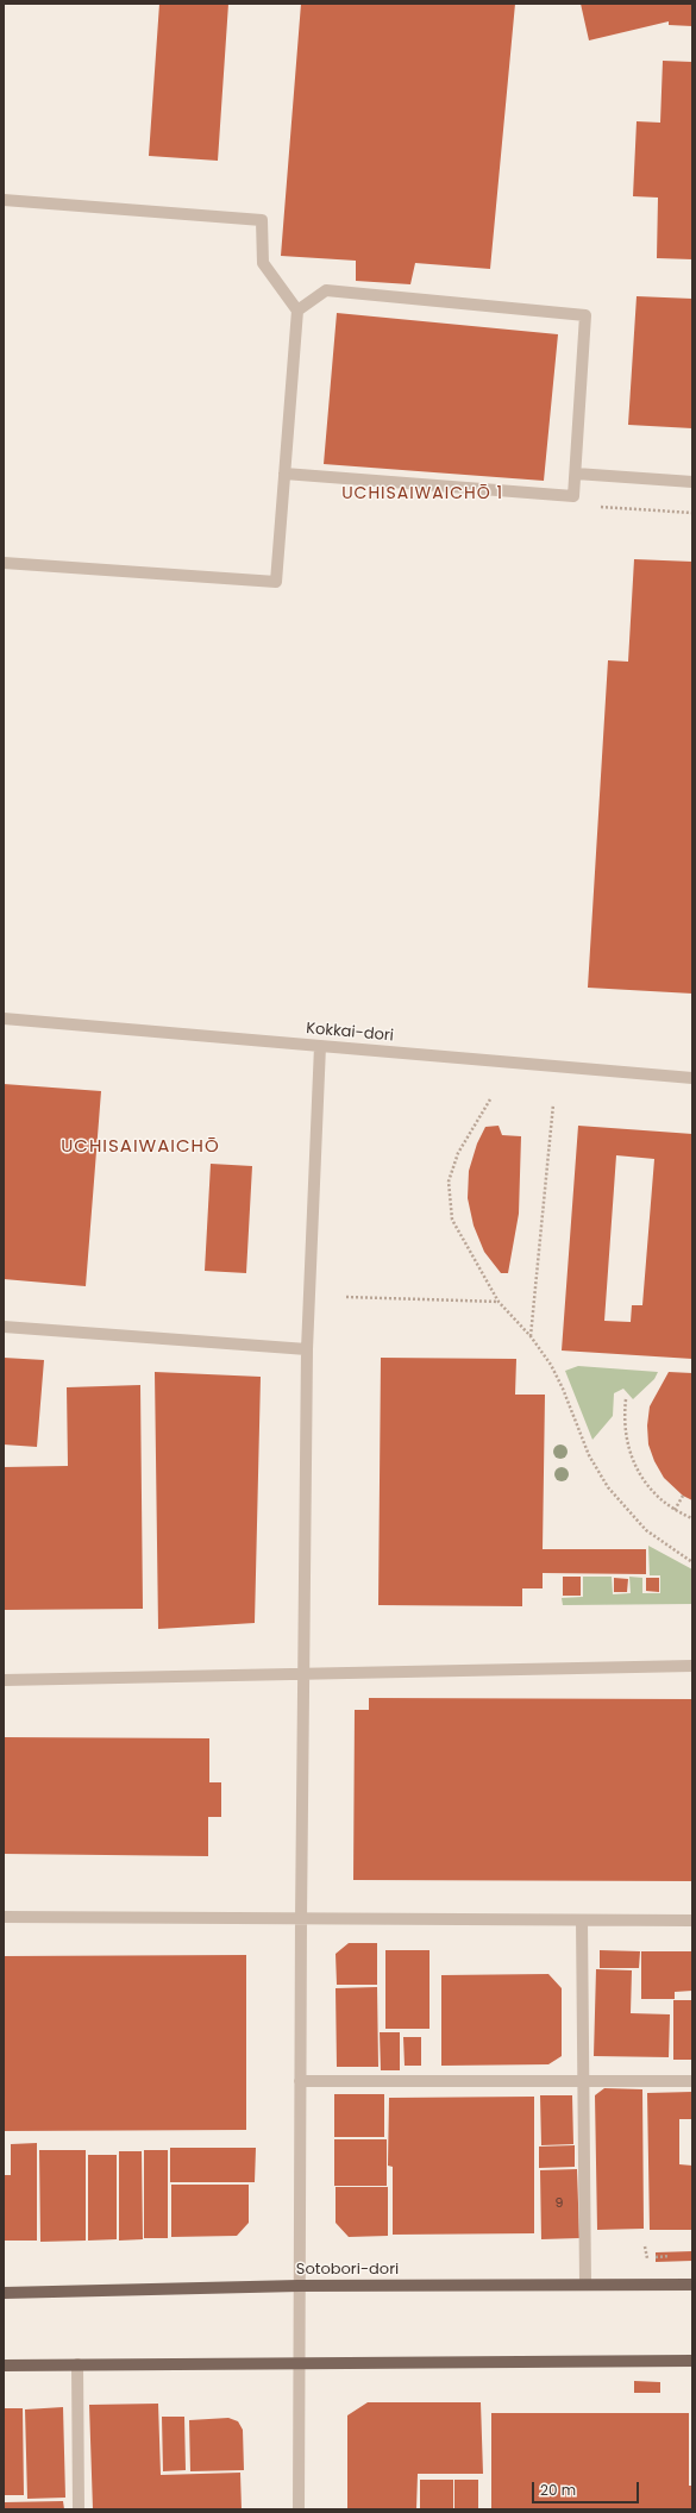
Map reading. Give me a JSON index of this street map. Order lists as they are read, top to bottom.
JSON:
{
  "streets": {
    "main road": ["Sotobori-dori"],
    "street": ["Kokkai-dori"]
  },
  "districts": ["UCHISAIWAICHŌ 1", "UCHISAIWAICHŌ"],
  "house_numbers": ["9"],
  "scale_bar": "20 m"
}
